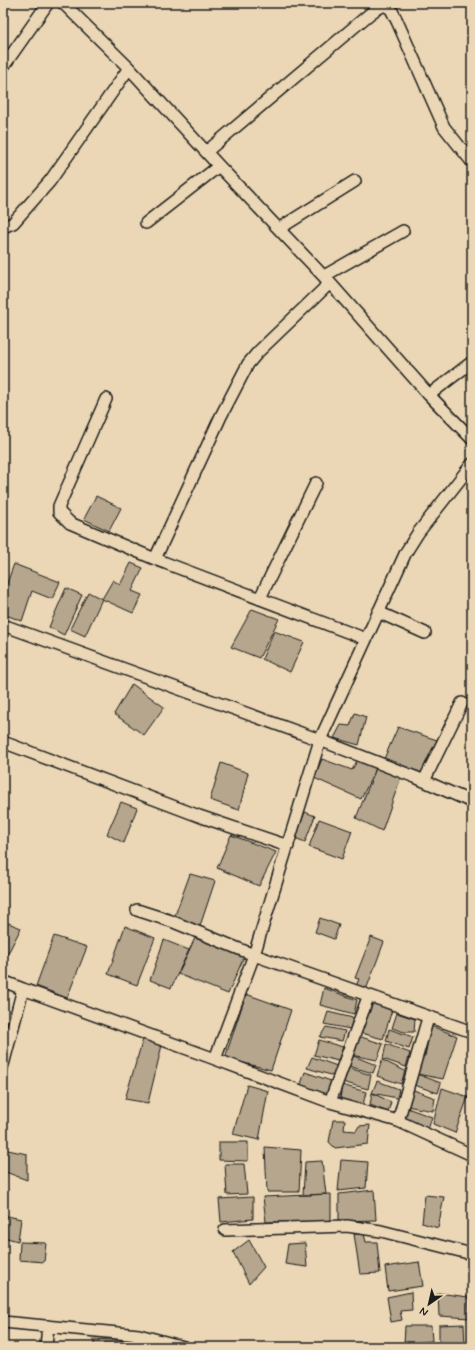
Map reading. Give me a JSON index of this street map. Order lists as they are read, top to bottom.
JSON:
{
  "north": "bottom left"
}
